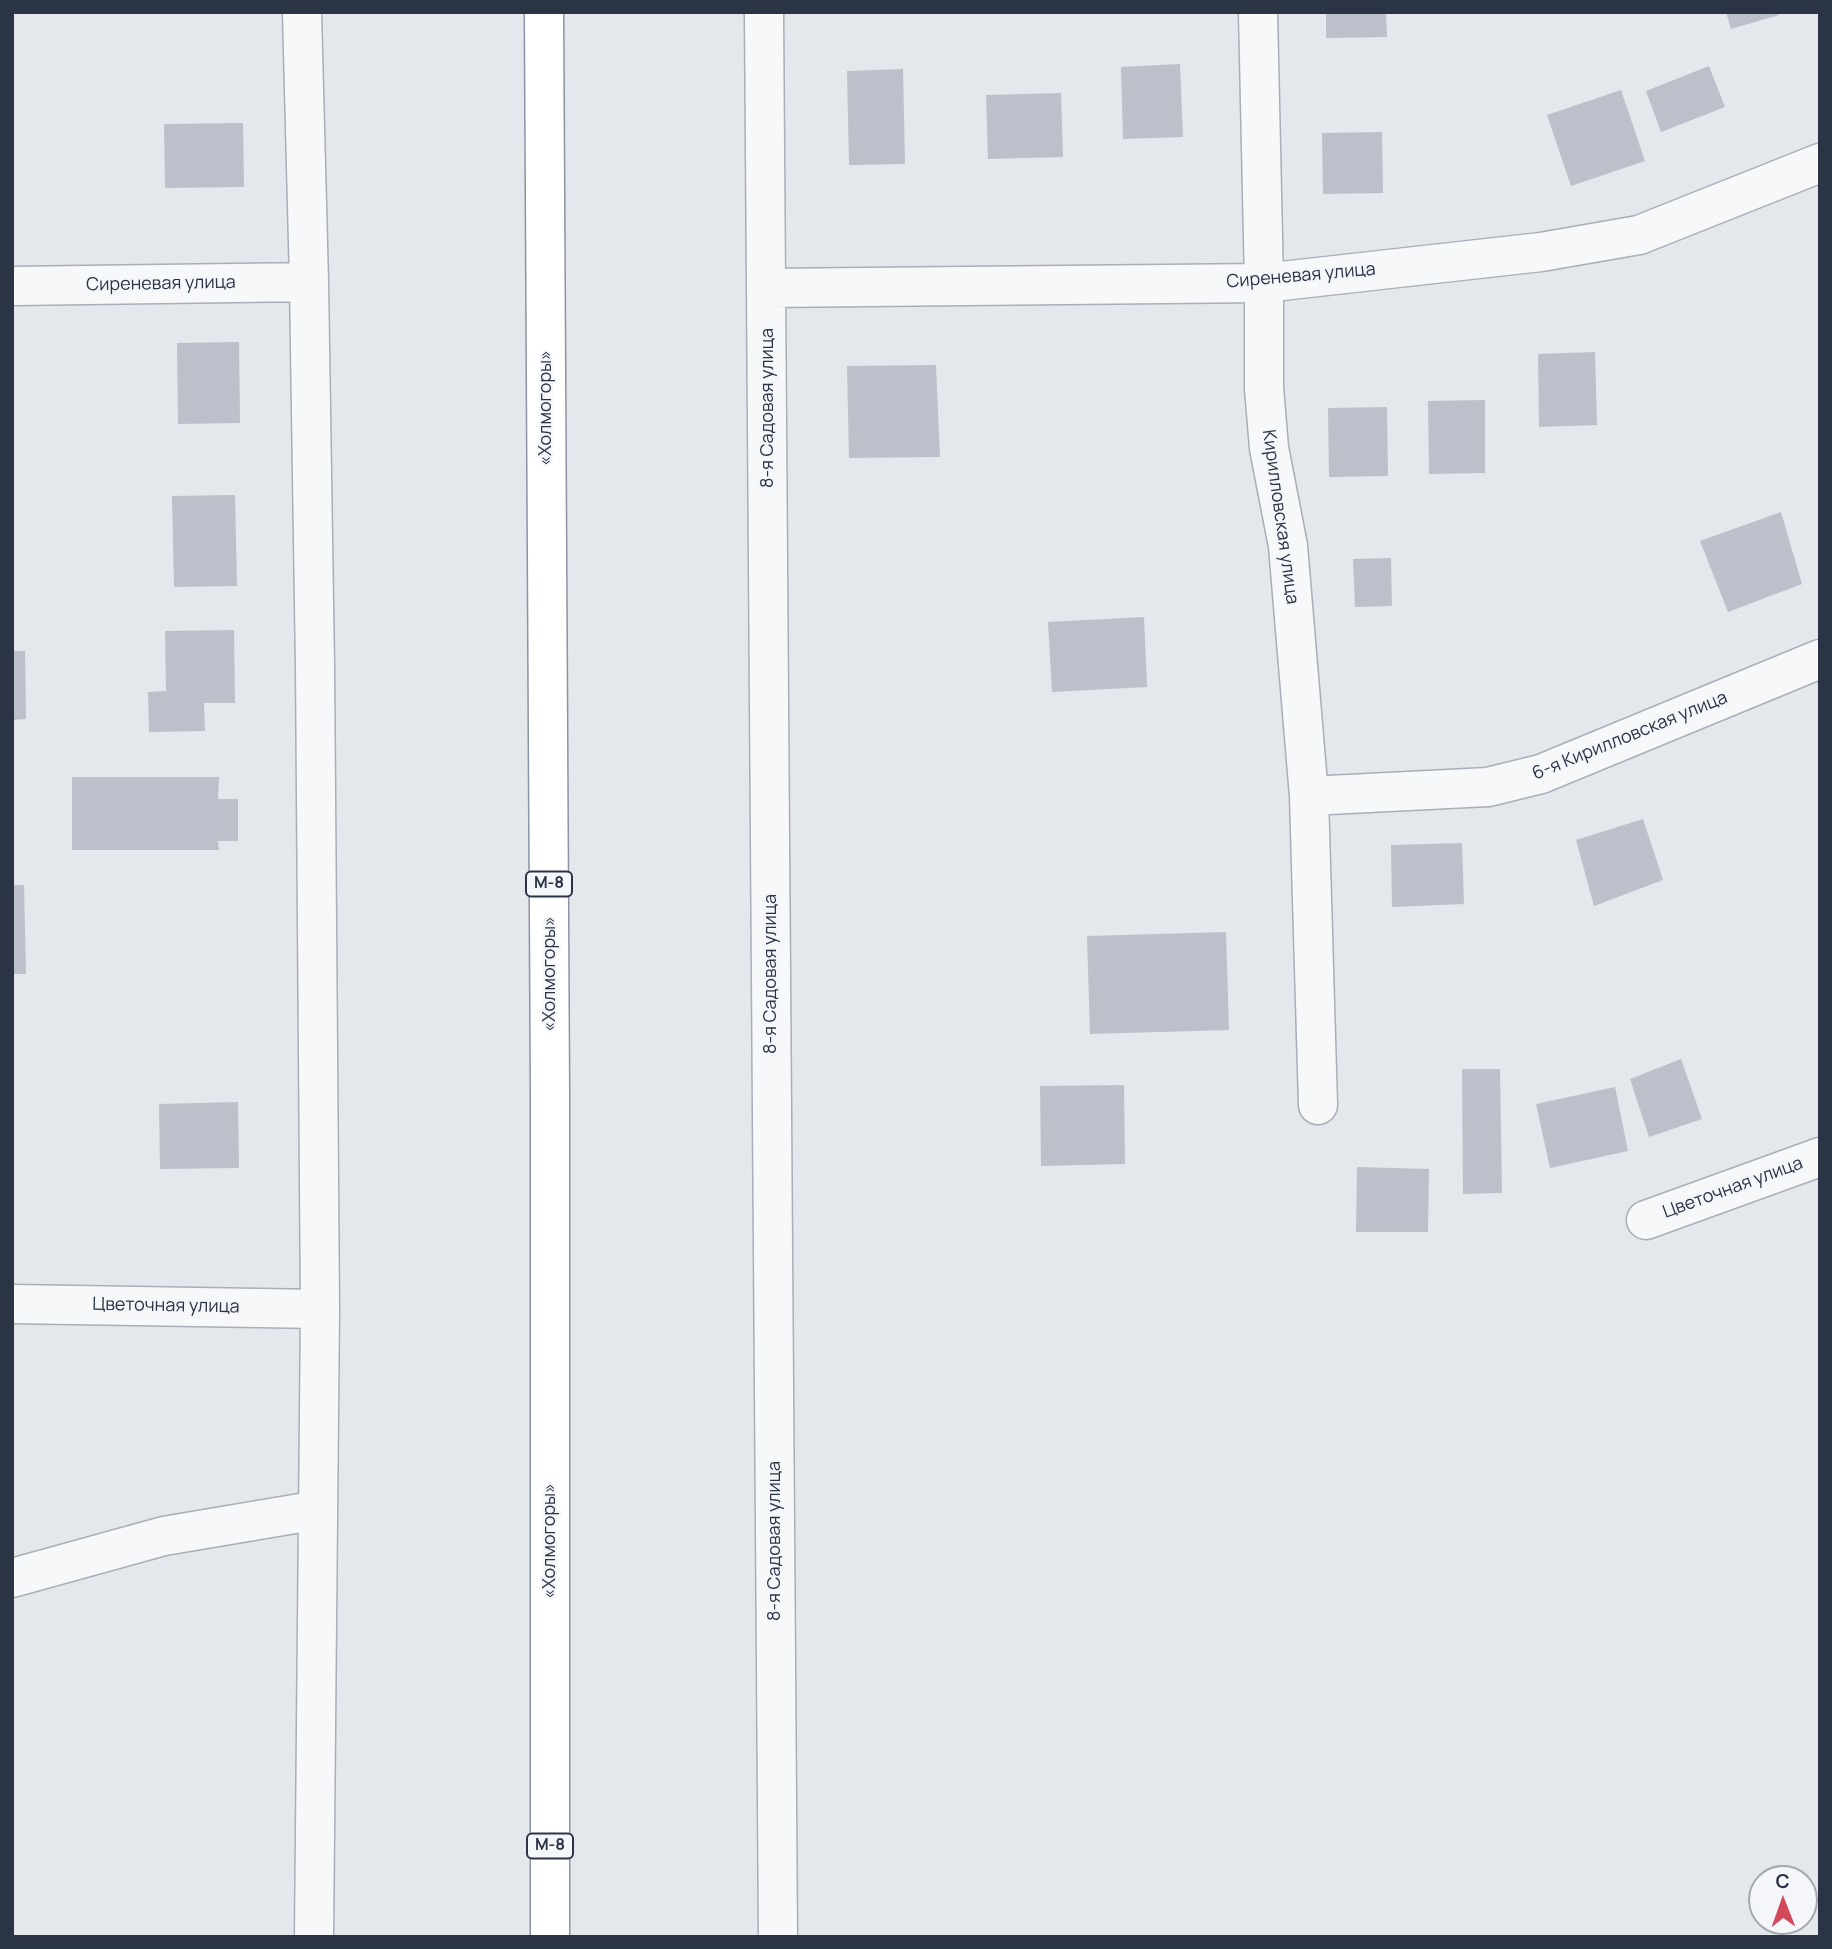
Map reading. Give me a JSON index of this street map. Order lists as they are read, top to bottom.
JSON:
{
  "streets": {
    "highway": ["«Холмогоры»", "М-8"],
    "street": [
      "Сиреневая улица",
      "8-я Садовая улица",
      "Кирилловская улица",
      "6-я Кирилловская улица",
      "Цветочная улица"
    ]
  },
  "crossings": [
    ["Сиреневая улица", "8-я Садовая улица"],
    ["Сиреневая улица", "Кирилловская улица"],
    ["Кирилловская улица", "6-я Кирилловская улица"]
  ],
  "north": "top"
}
